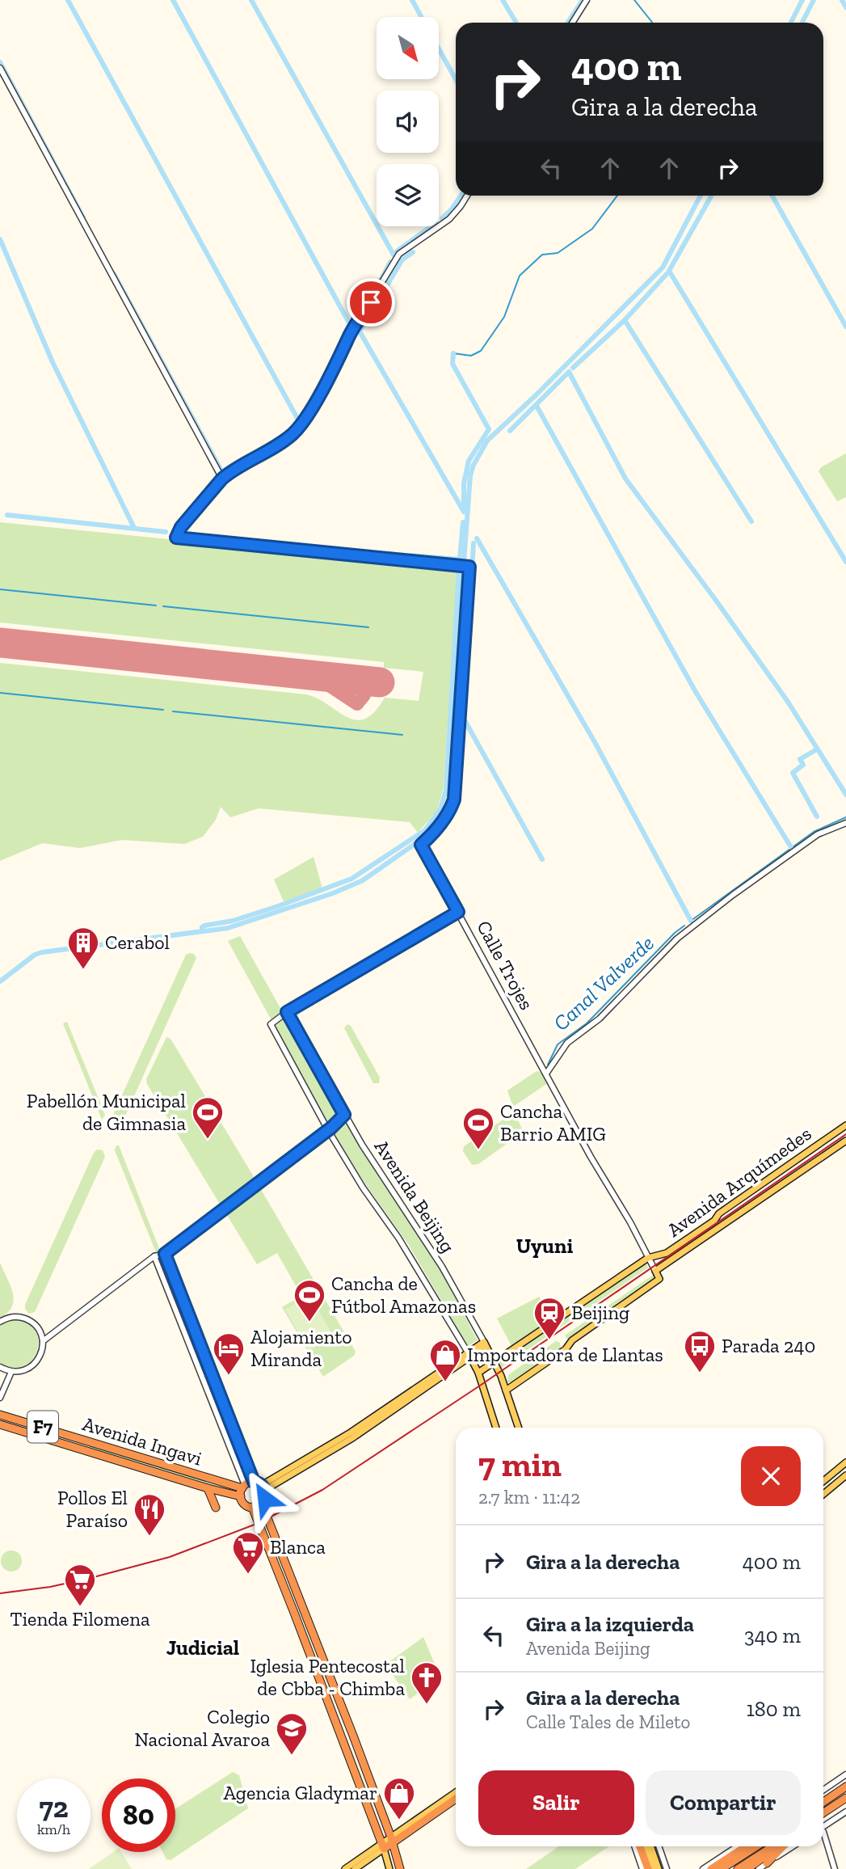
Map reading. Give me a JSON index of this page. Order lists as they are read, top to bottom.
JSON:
{
  "streets": {
    "highway": ["F7", "Avenida Ingavi"],
    "main road": ["Calle Trojes", "Avenida Arquímedes", "Avenida Beijing"]
  },
  "crossings": [
    ["Calle Trojes", "Avenida Arquímedes"],
    ["Calle Trojes", "Avenida Beijing"],
    ["Avenida Arquímedes", "Avenida Beijing"]
  ],
  "districts": ["Uyuni", "Judicial"],
  "water": ["Canal Valverde"],
  "places": {
    "building": ["Cerabol"],
    "sports": ["Pabellón Municipal de Gimnasia", "Cancha Barrio AMIG", "Cancha de Fútbol Amazonas"],
    "station": ["Beijing"],
    "bus stop": ["Parada 240"],
    "hotel": ["Alojamiento Miranda"],
    "shop": ["Importadora de Llantas", "Agencia Gladymar"],
    "restaurant": ["Pollos El Paraíso"],
    "supermarket": ["Blanca", "Tienda Filomena"],
    "church": ["Iglesia Pentecostal de Cbba - Chimba"],
    "school or university": ["Colegio Nacional Avaroa"]
  },
  "north": "bottom right",
  "page": {
    "turn": ["400 m", "Gira a la derecha"],
    "heading": ["7 min", "2.7 km · 11:42"],
    "list": [
      {
        "name": "Gira a la derecha",
        "value": "400 m"
      },
      {
        "name": "Gira a la izquierda",
        "note": "Avenida Beijing",
        "value": "340 m"
      },
      {
        "name": "Gira a la derecha",
        "note": "Calle Tales de Mileto",
        "value": "180 m"
      }
    ],
    "buttons": ["Salir", "Compartir"],
    "speed": "72 km/h",
    "limit": "80"
  }
}
